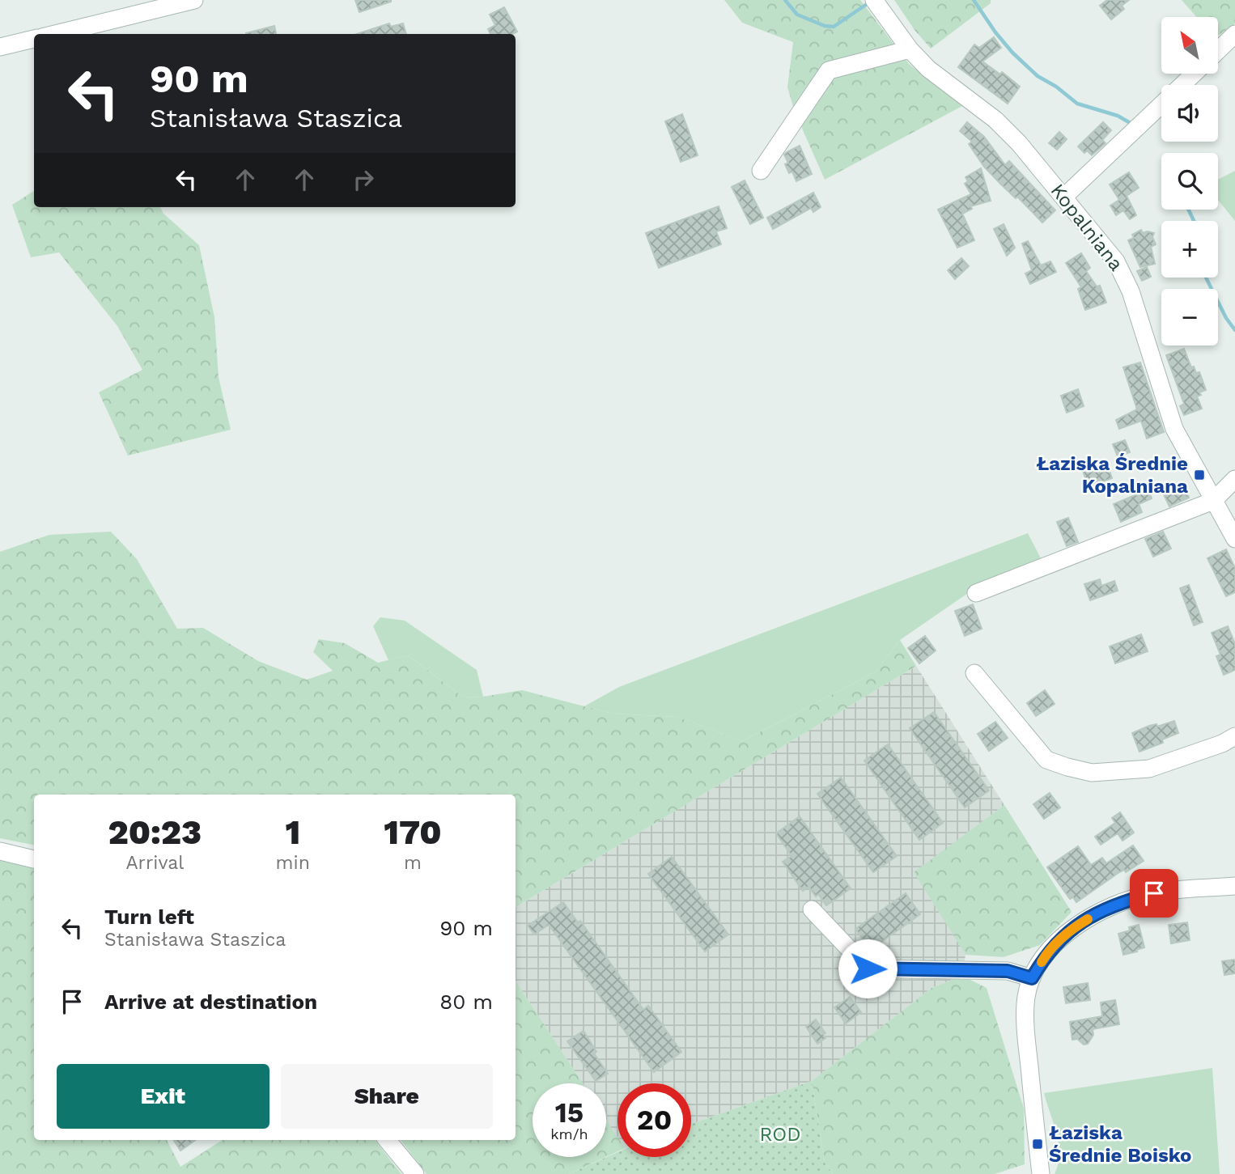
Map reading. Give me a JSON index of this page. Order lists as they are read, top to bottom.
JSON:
{
  "streets": {
    "street": ["Kopalniana"]
  },
  "parks": ["ROD"],
  "places": {
    "transit": ["Łaziska Średnie Kopalniana", "Łaziska Średnie Boisko"]
  },
  "north": "top left",
  "page": {
    "map_buttons": ["+", "−"],
    "turn": ["90 m", "Stanisława Staszica"],
    "eta": [
      "20:23",
      "Arrival",
      "1",
      "min",
      "170",
      "m"
    ],
    "list": [
      {
        "name": "Turn left",
        "note": "Stanisława Staszica",
        "value": "90 m"
      },
      {
        "name": "Arrive at destination",
        "value": "80 m"
      }
    ],
    "buttons": ["Exit", "Share"],
    "speed": "15 km/h",
    "limit": "20"
  }
}
